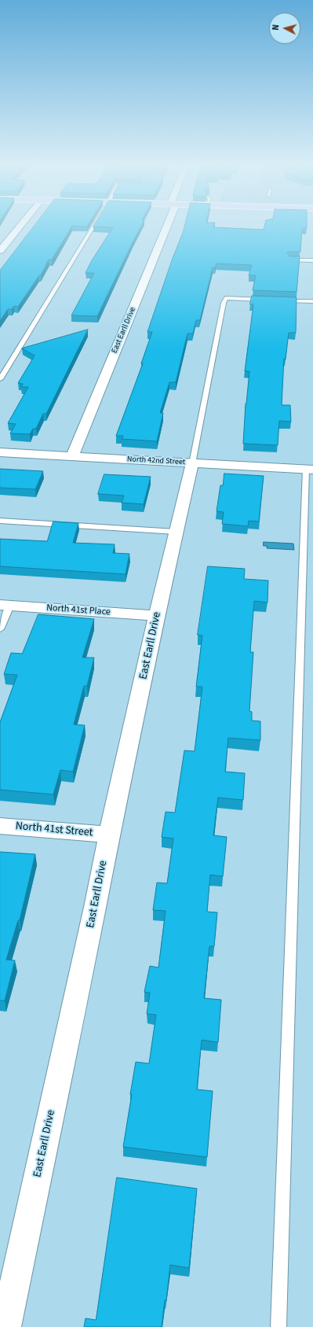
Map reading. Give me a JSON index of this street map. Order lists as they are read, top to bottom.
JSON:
{
  "streets": {
    "street": [
      "East Earll Drive",
      "North 42nd Street",
      "North 41st Place",
      "North 41st Street"
    ]
  },
  "crossings": [
    ["East Earll Drive", "North 42nd Street"],
    ["East Earll Drive", "North 41st Place"],
    ["East Earll Drive", "North 41st Street"]
  ],
  "north": "left"
}
